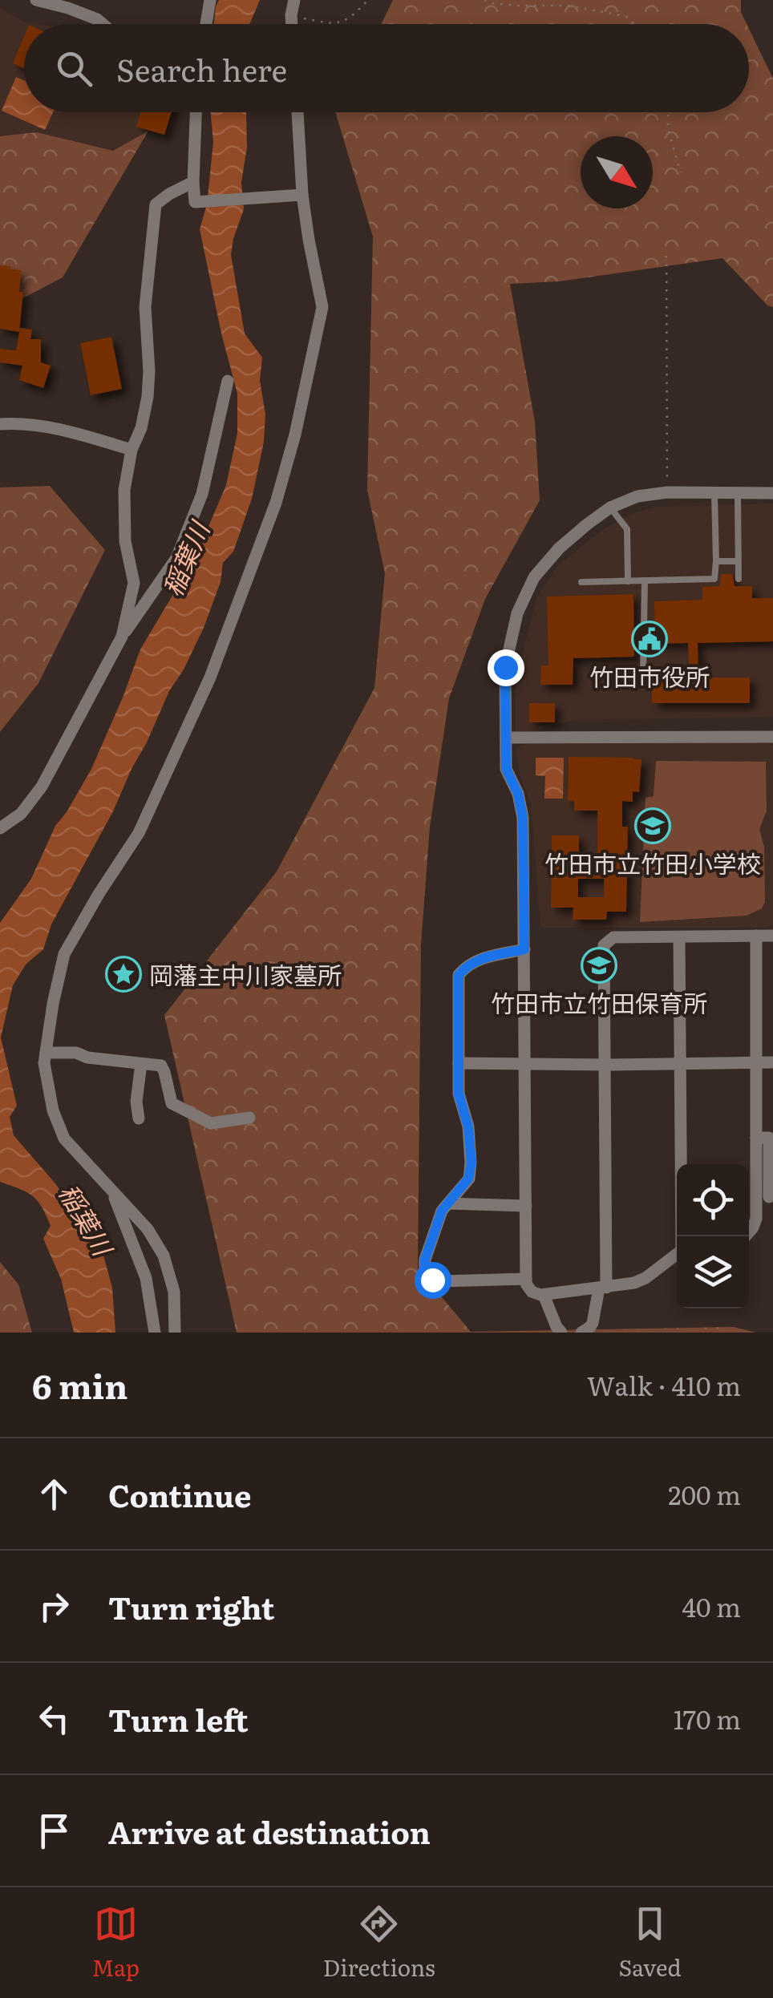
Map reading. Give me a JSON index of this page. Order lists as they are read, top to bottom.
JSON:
{
  "water": ["稲葉川"],
  "places": {
    "public building": ["竹田市役所"],
    "school or university": ["竹田市立竹田小学校", "竹田市立竹田保育所"],
    "place": ["岡藩主中川家墓所"]
  },
  "north": "bottom right",
  "page": {
    "search": "Search here",
    "heading": ["6 min", "Walk · 410 m"],
    "list": [
      ["Continue", "200 m"],
      ["Turn right", "40 m"],
      ["Turn left", "170 m"],
      "Arrive at destination"
    ],
    "nav": ["Map", "Directions", "Saved"]
  }
}
